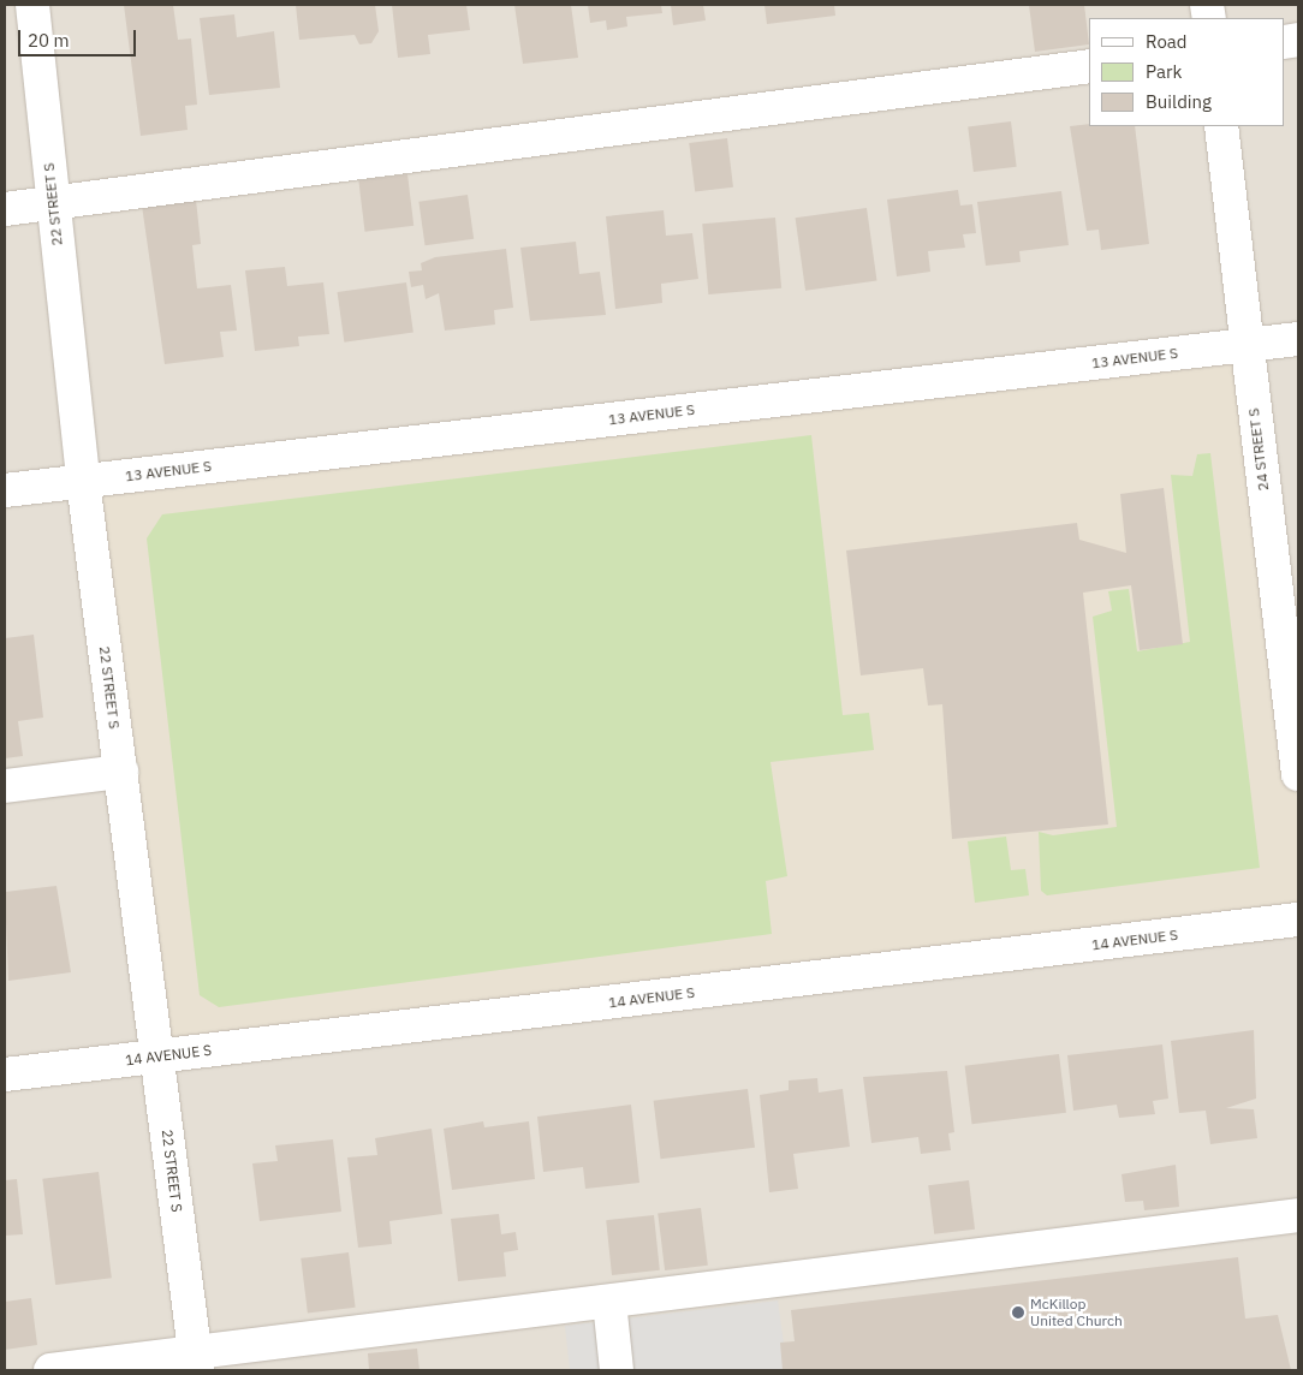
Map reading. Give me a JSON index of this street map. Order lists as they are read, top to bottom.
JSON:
{
  "streets": {
    "street": [
      "22 STREET S",
      "13 AVENUE S",
      "24 STREET S",
      "14 AVENUE S"
    ]
  },
  "crossings": [
    ["22 STREET S", "13 AVENUE S"],
    ["22 STREET S", "14 AVENUE S"],
    ["13 AVENUE S", "24 STREET S"]
  ],
  "places": ["McKillop United Church"],
  "legend": ["Road", "Park", "Building"],
  "scale_bar": "20 m"
}
